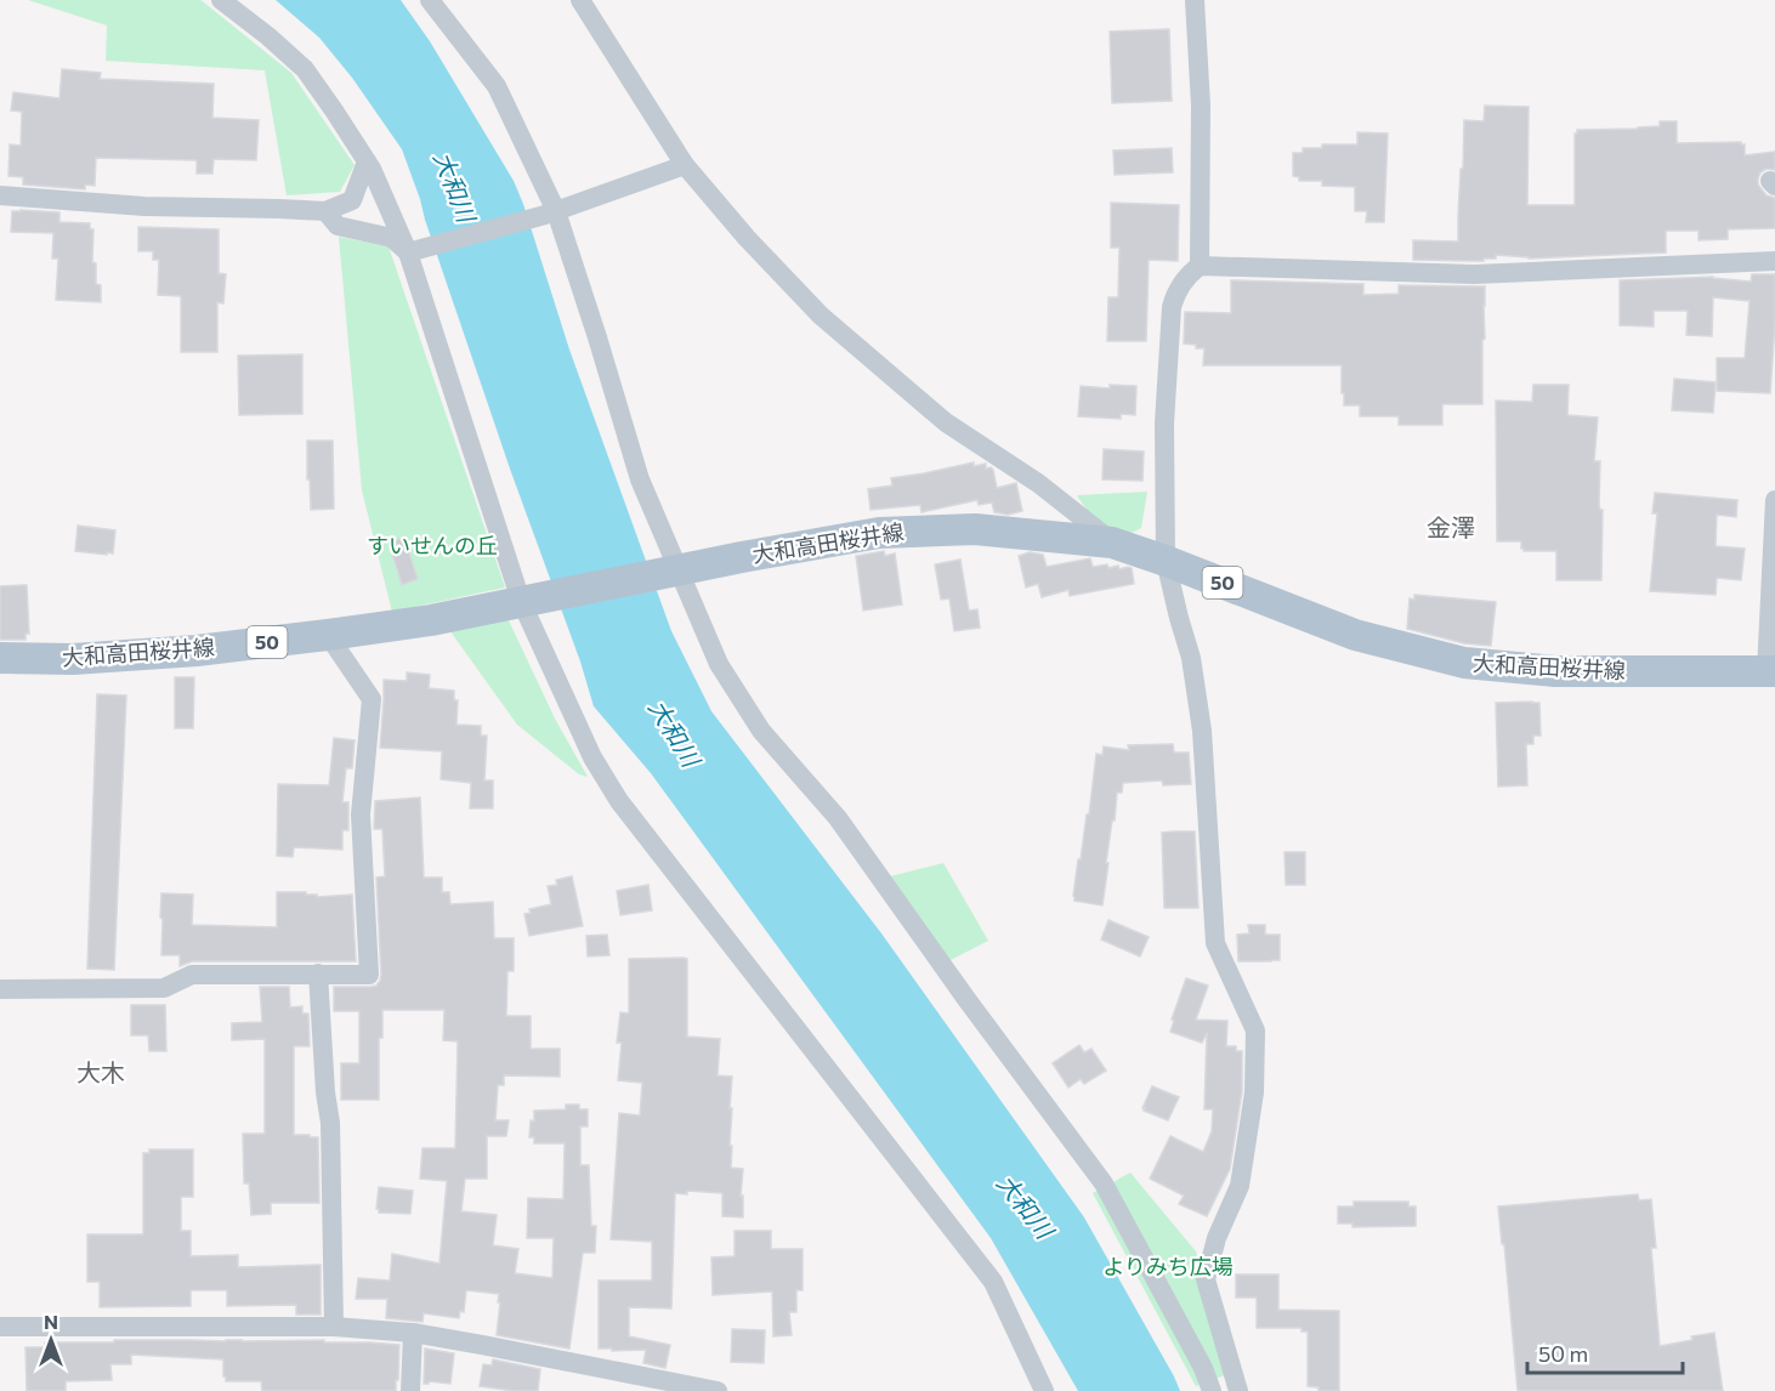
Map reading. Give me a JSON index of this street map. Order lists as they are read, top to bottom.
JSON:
{
  "streets": {
    "main road": ["大和高田桜井線", "50"]
  },
  "districts": ["金澤", "大木"],
  "water": ["大和川"],
  "parks": ["すいせんの丘", "よりみち広場"],
  "scale_bar": "50 m",
  "north": "top"
}
